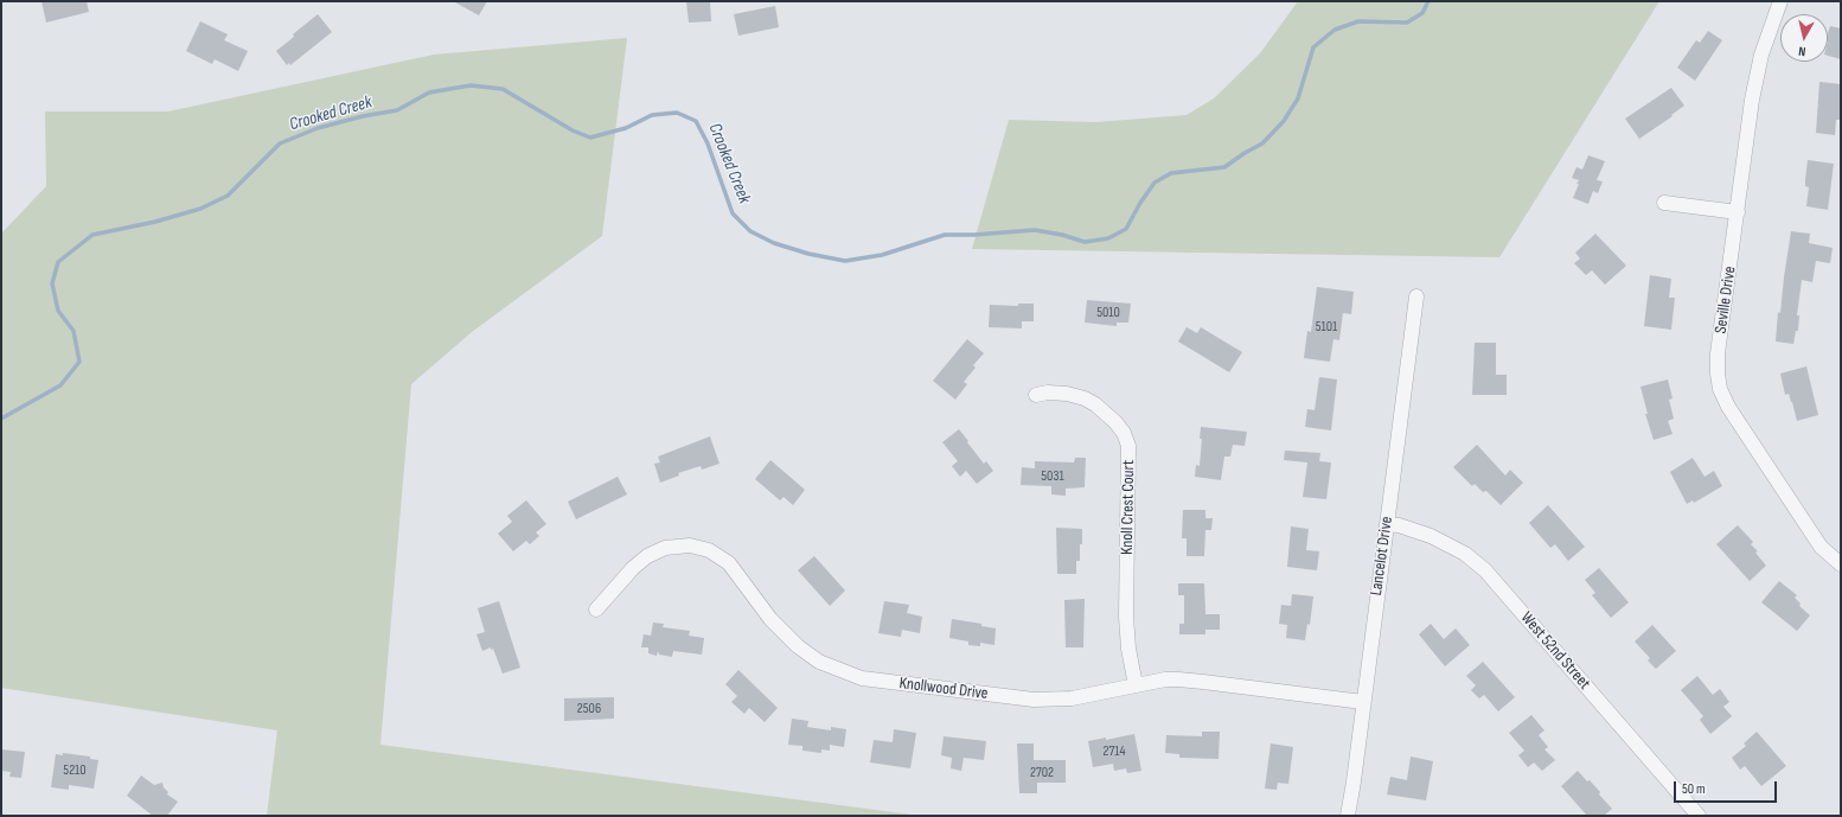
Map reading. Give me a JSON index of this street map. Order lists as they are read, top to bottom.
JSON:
{
  "streets": {
    "street": [
      "Seville Drive",
      "Knoll Crest Court",
      "Lancelot Drive",
      "West 52nd Street",
      "Knollwood Drive"
    ]
  },
  "crossings": [
    ["Knoll Crest Court", "Knollwood Drive"],
    ["Lancelot Drive", "West 52nd Street"],
    ["Lancelot Drive", "Knollwood Drive"]
  ],
  "water": ["Crooked Creek"],
  "house_numbers": [
    "5010",
    "5101",
    "5031",
    "2506",
    "2714",
    "5210",
    "2702"
  ],
  "scale_bar": "50 m",
  "north": "bottom"
}
